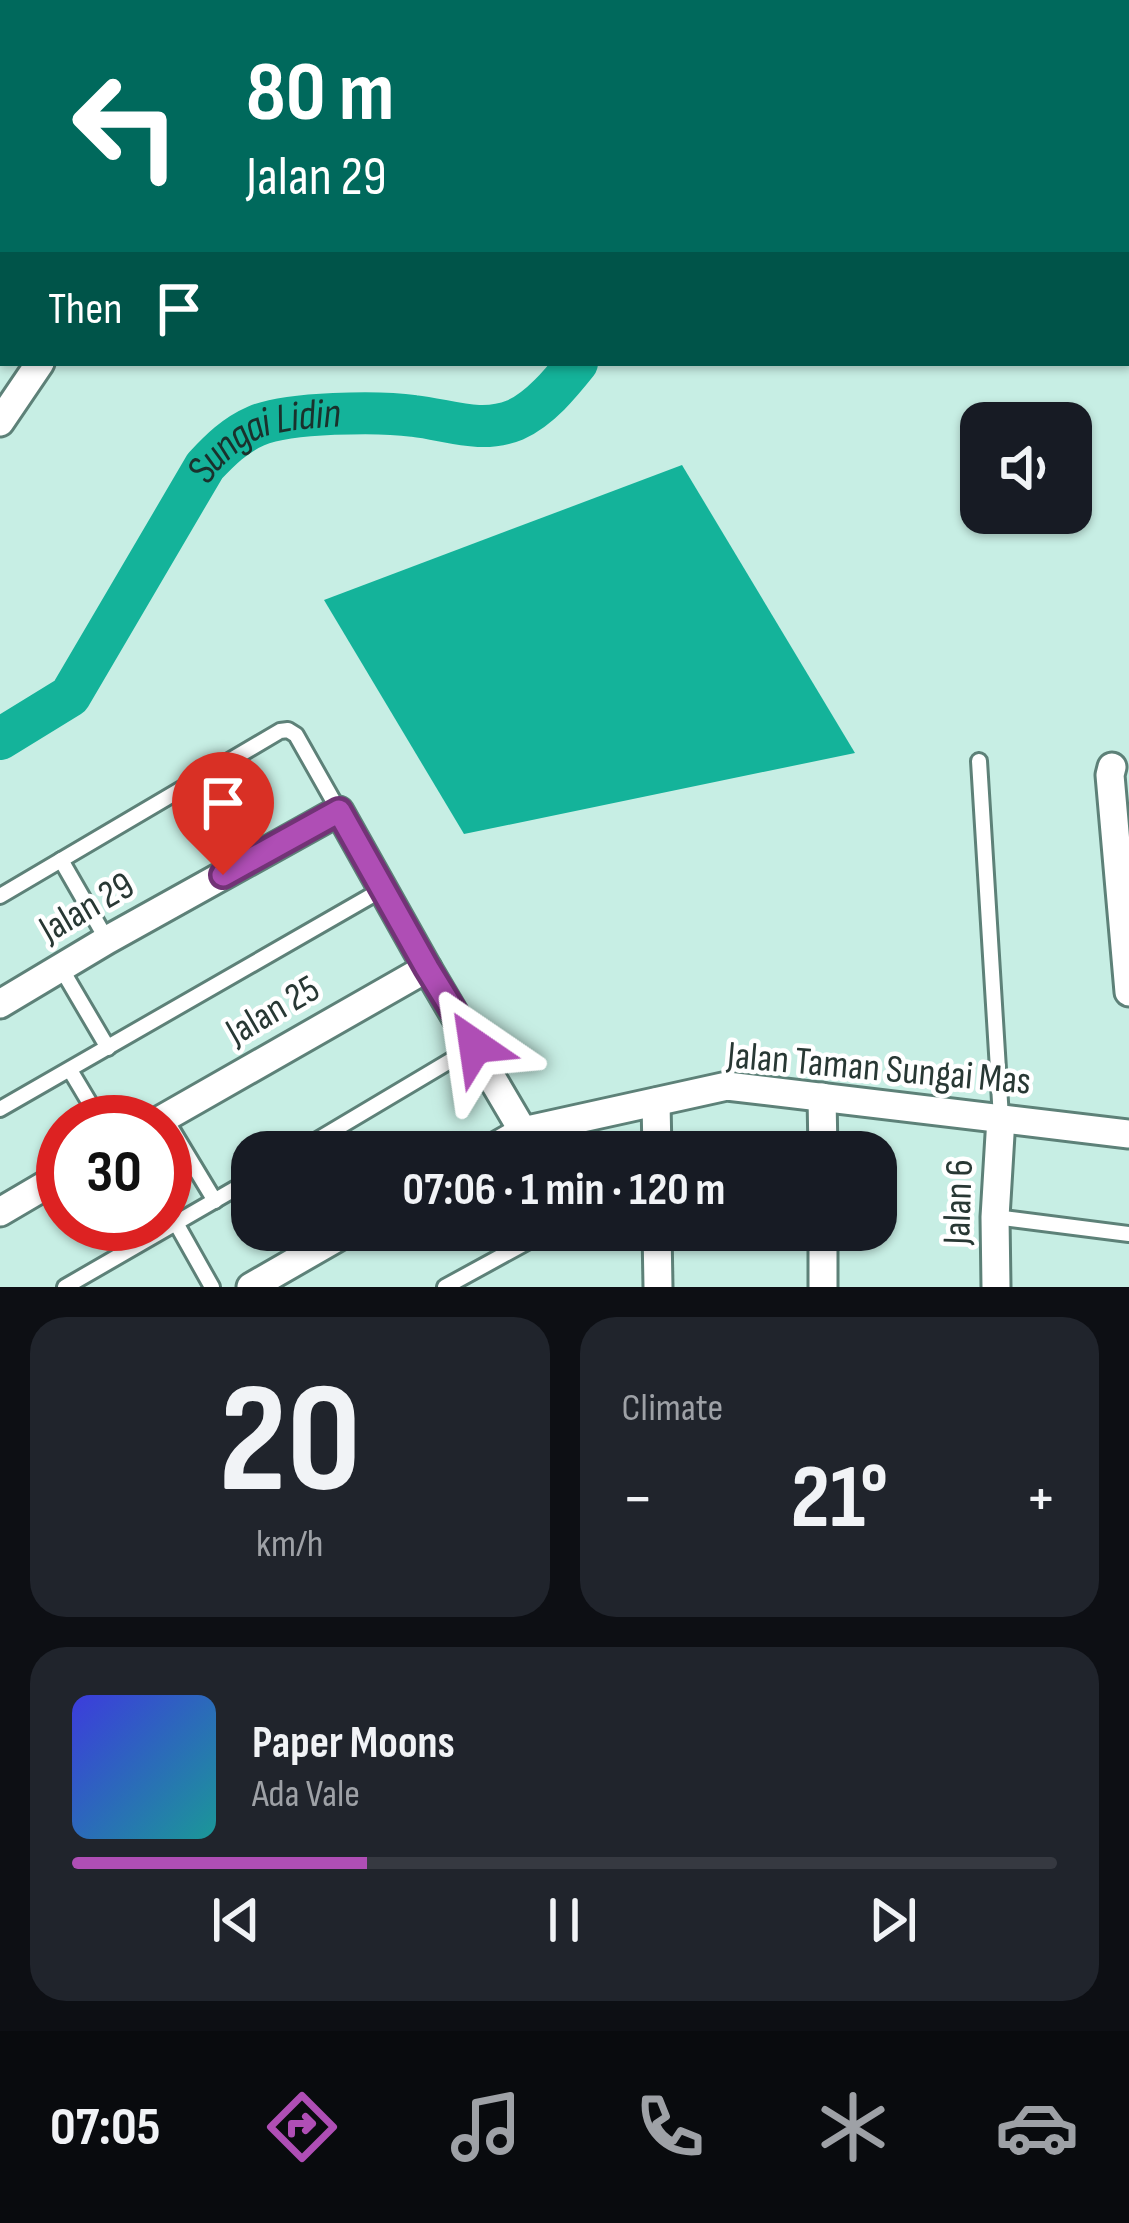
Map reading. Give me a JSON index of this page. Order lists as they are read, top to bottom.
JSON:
{
  "streets": {
    "street": [
      "Jalan 29",
      "Jalan 25",
      "Jalan Taman Sungai Mas",
      "Jalan 6"
    ]
  },
  "crossings": [
    ["Jalan Taman Sungai Mas", "Jalan 6"]
  ],
  "water": ["Sungai Lidin"],
  "page": {
    "turn": ["80 m", "Jalan 29"],
    "then": "Then",
    "limit": "30",
    "trip": "07:06 · 1 min · 120 m",
    "tile": [
      ["20", "km/h"],
      "Climate"
    ],
    "heat": ["−", "21°", "+"],
    "song": ["Paper Moons", "Ada Vale"],
    "tabs": "07:05"
  }
}
